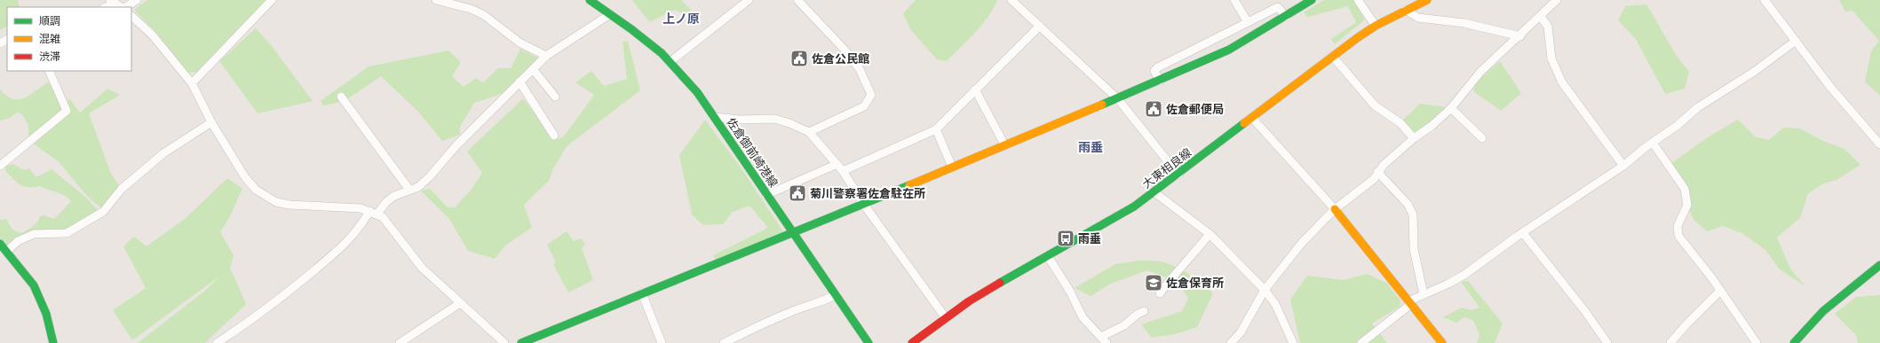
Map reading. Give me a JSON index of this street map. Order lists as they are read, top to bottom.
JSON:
{
  "streets": {
    "street": ["佐倉御前崎港線", "大東相良線"]
  },
  "districts": ["上ノ原", "雨垂"],
  "places": {
    "public building": ["佐倉公民館", "佐倉郵便局", "菊川警察署佐倉駐在所"],
    "bus stop": ["雨垂"],
    "school or university": ["佐倉保育所"]
  },
  "legend": ["順調", "混雑", "渋滞"]
}
